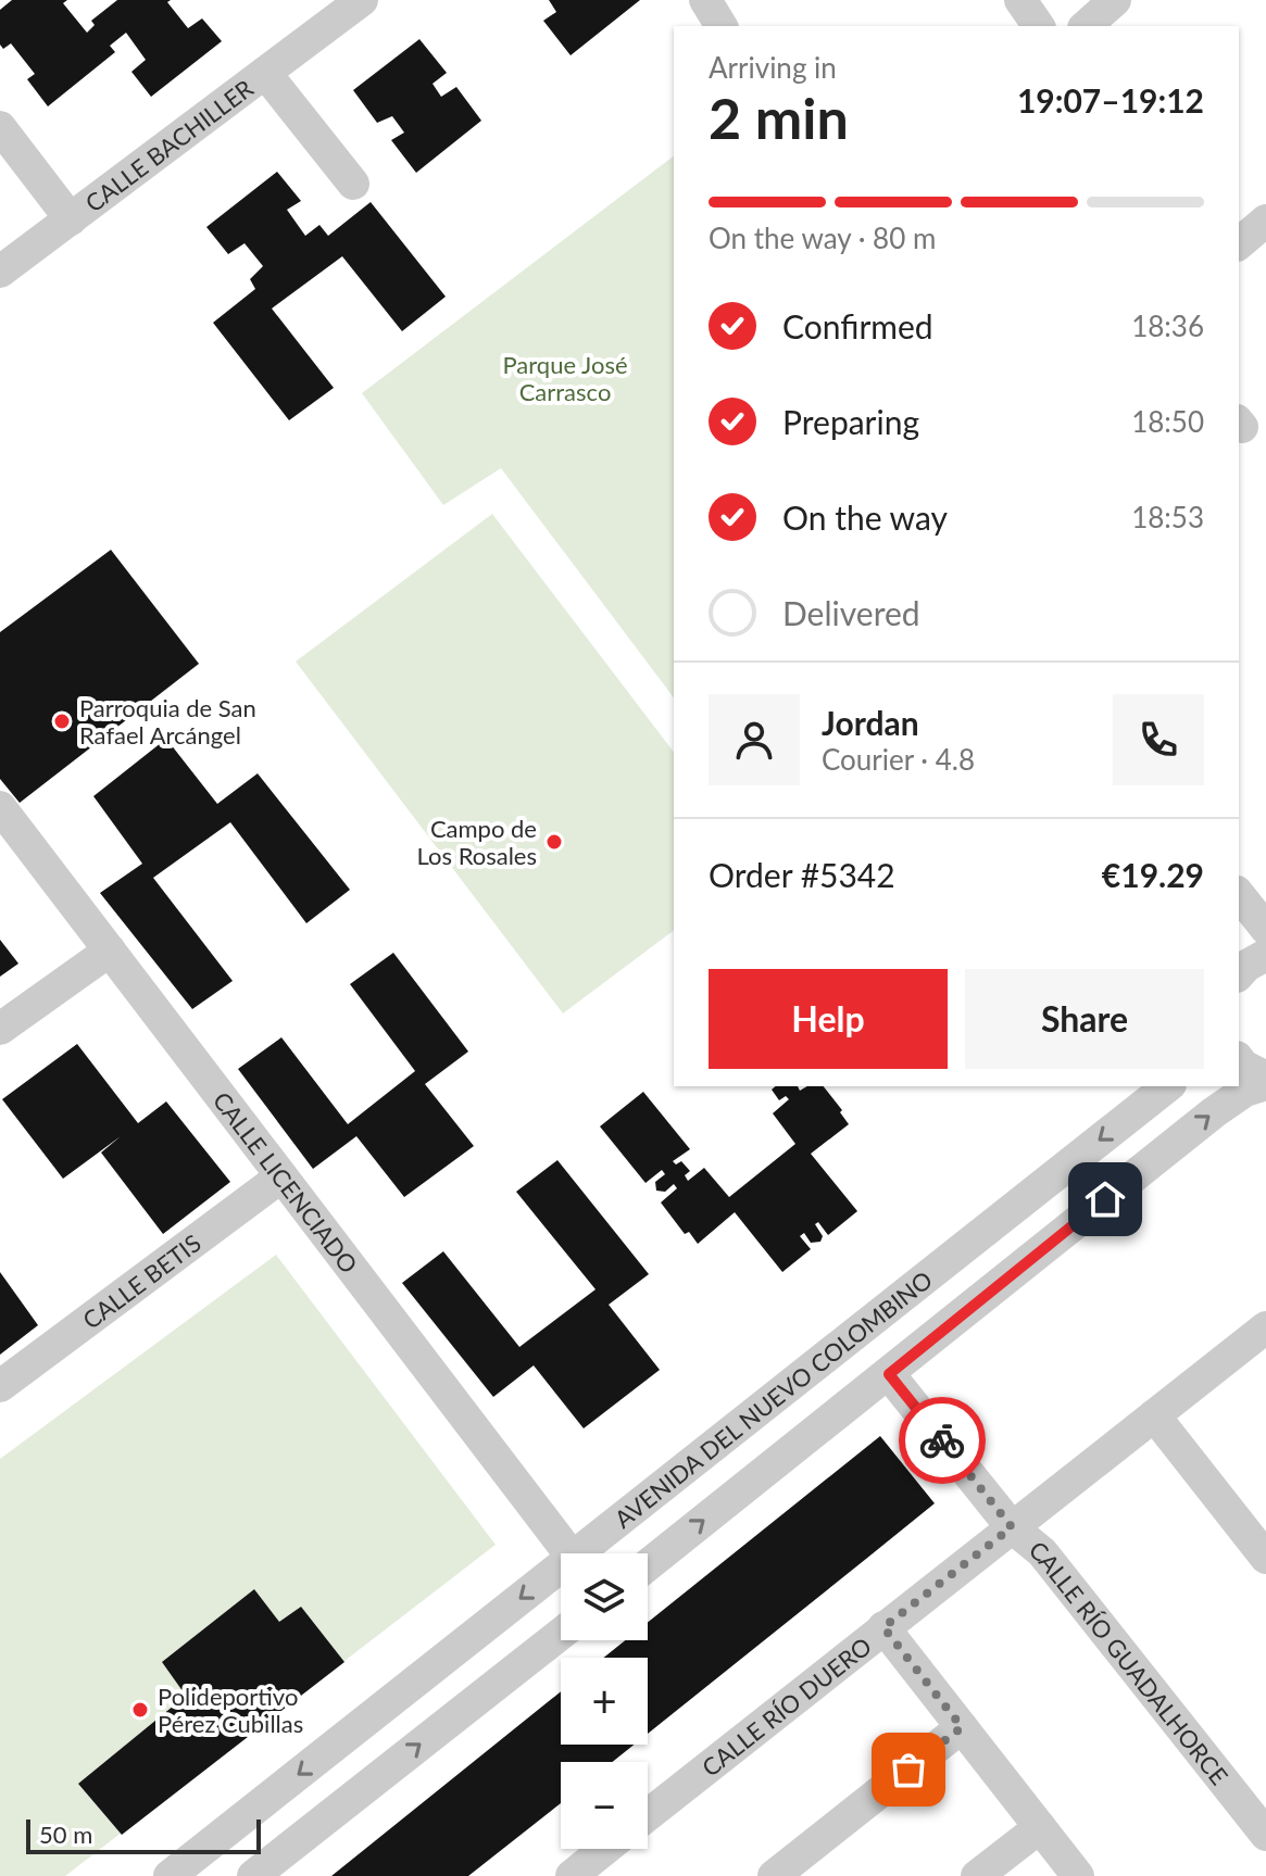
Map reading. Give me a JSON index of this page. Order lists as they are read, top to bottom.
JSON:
{
  "streets": {
    "street": [
      "CALLE BACHILLER",
      "CALLE LICENCIADO",
      "CALLE BETIS",
      "AVENIDA DEL NUEVO COLOMBINO",
      "CALLE RÍO GUADALHORCE",
      "CALLE RÍO DUERO"
    ]
  },
  "crossings": [
    ["CALLE LICENCIADO", "CALLE BETIS"],
    ["CALLE RÍO GUADALHORCE", "CALLE RÍO DUERO"]
  ],
  "parks": ["Parque José Carrasco"],
  "places": ["Parroquia de San Rafael Arcángel", "Campo de Los Rosales", "Polideportivo Pérez Cubillas"],
  "scale_bar": "50 m",
  "page": {
    "heading": ["2 min", "Arriving in", "19:07–19:12"],
    "panel": [
      "Jordan",
      "Courier · 4.8",
      "Order #5342",
      "€19.29"
    ],
    "bar": "On the way · 80 m",
    "list": [
      ["Confirmed", "18:36"],
      ["Preparing", "18:50"],
      ["On the way", "18:53"],
      "Delivered"
    ],
    "buttons": ["Help", "Share"],
    "map_buttons": ["+", "−"],
    "scale": "50 m"
  }
}
